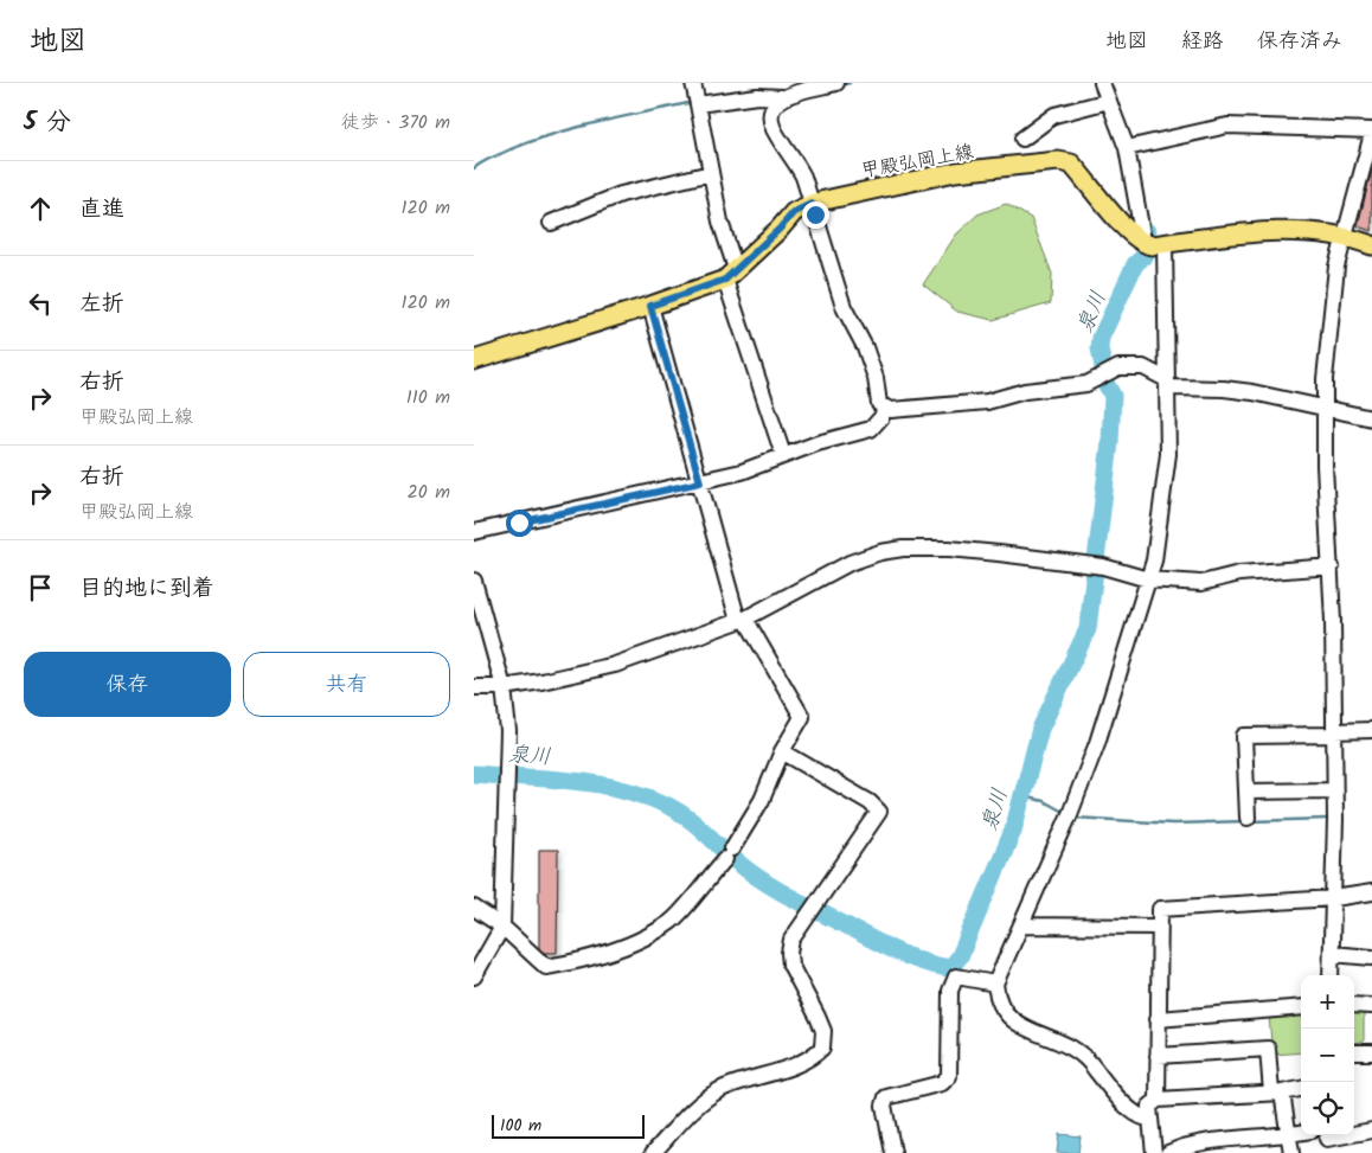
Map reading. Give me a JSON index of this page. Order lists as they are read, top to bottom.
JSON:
{
  "streets": {
    "main road": ["甲殿弘岡上線"]
  },
  "water": ["泉川"],
  "scale_bar": "100 m",
  "page": {
    "header": "地図",
    "nav": ["地図", "経路", "保存済み"],
    "heading": ["5 分", "徒歩 · 370 m"],
    "list": [
      ["直進", "120 m"],
      ["左折", "120 m"],
      ["右折", "甲殿弘岡上線", "110 m"],
      ["右折", "甲殿弘岡上線", "20 m"],
      "目的地に到着"
    ],
    "buttons": ["保存", "共有"],
    "map_buttons": ["+", "−"],
    "scale": "100 m"
  }
}
